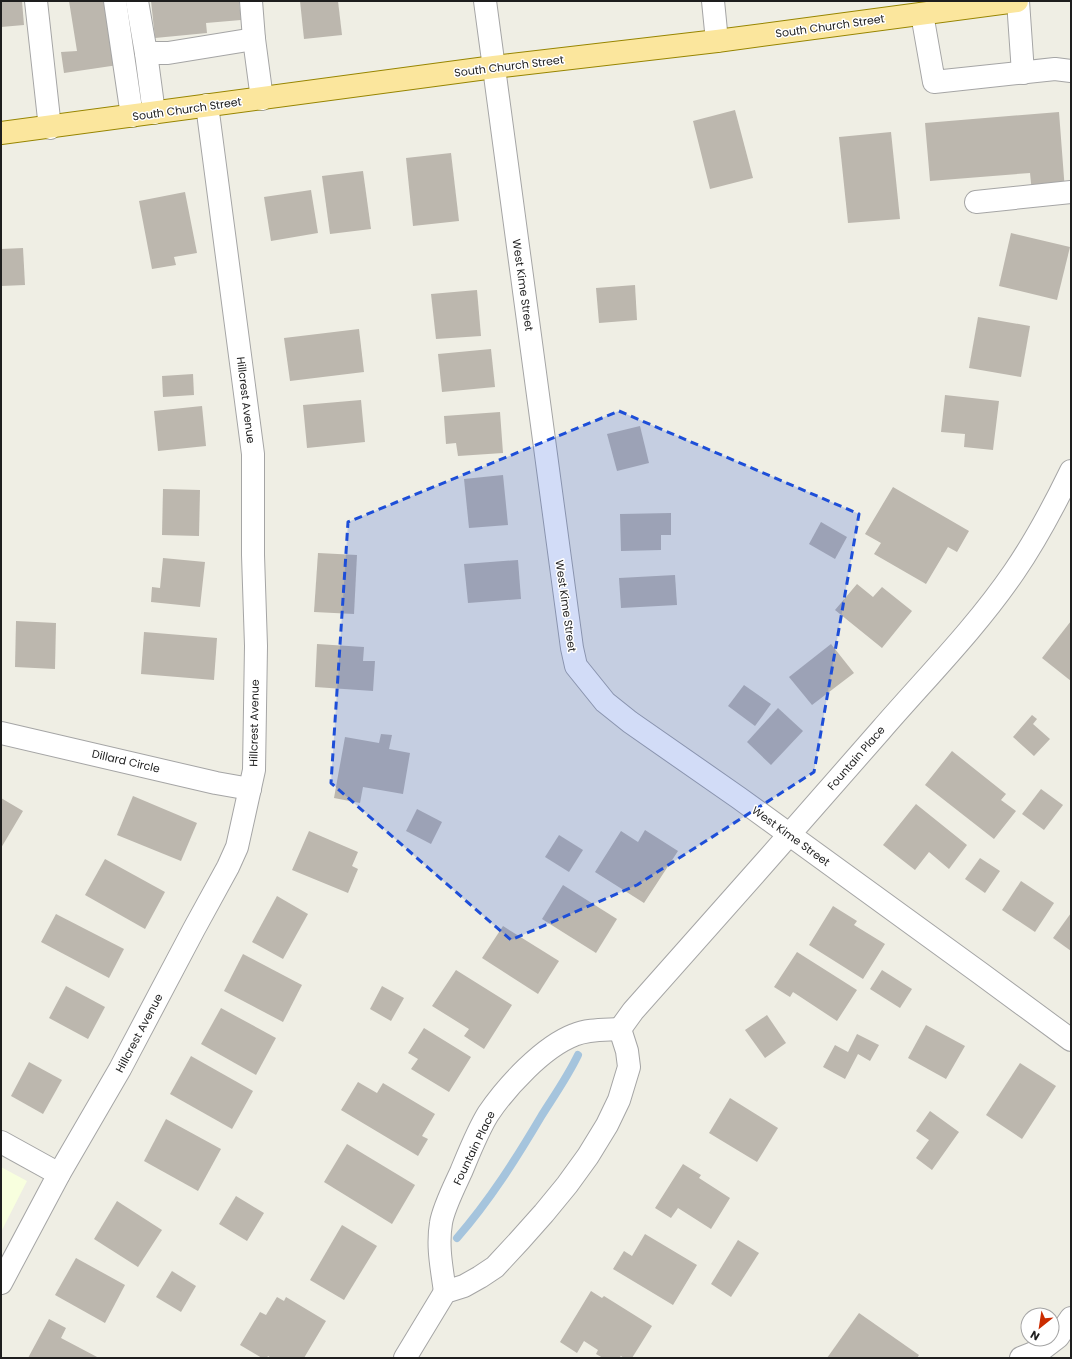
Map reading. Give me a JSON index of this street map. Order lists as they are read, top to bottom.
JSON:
{
  "streets": {
    "main road": ["South Church Street"],
    "street": [
      "West Kime Street",
      "Hillcrest Avenue",
      "Fountain Place",
      "Dillard Circle"
    ]
  },
  "crossings": [
    ["South Church Street", "West Kime Street"],
    ["South Church Street", "Hillcrest Avenue"],
    ["West Kime Street", "Fountain Place"],
    ["Hillcrest Avenue", "Dillard Circle"]
  ],
  "north": "bottom left"
}
